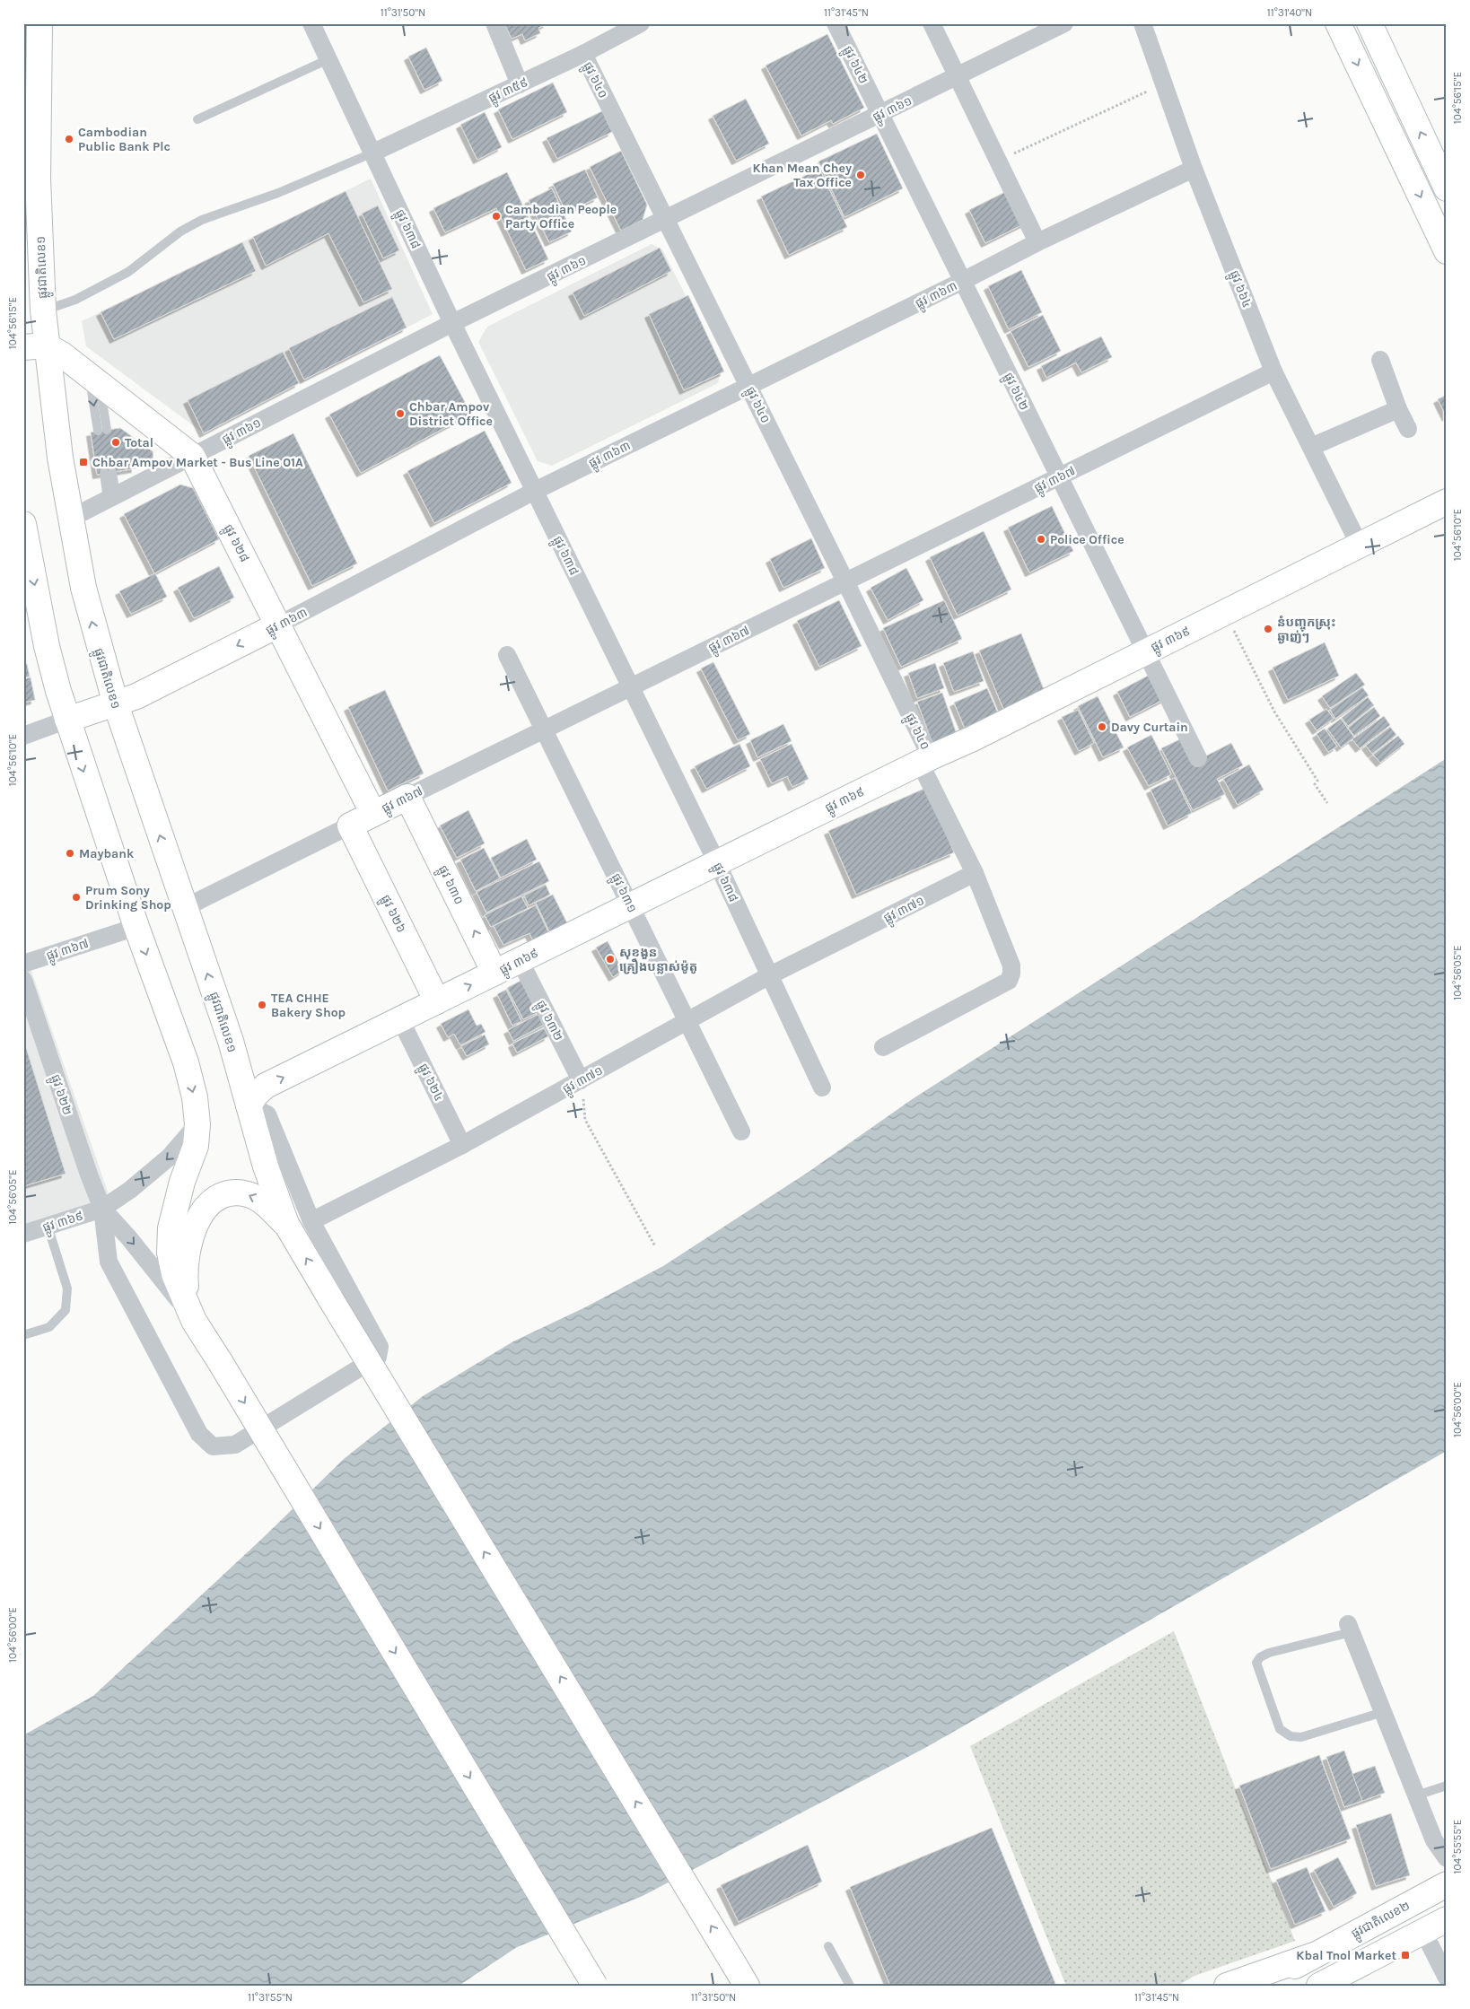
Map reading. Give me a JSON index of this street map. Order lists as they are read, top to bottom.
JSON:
{
  "streets": {
    "main road": [
      "ផ្លូវជាតិលេខ១",
      "ផ្លូវ ៣៦៣",
      "ផ្លូវ ៣៦៧",
      "ផ្លូវ ៦២៨",
      "ផ្លូវ ៣៦៩",
      "ផ្លូវ ៦៣០",
      "ផ្លូវ ៦២៦",
      "ផ្លូវជាតិលេខ២"
    ],
    "street": [
      "ផ្លូវ ៦៤២",
      "ផ្លូវ ៦៤០",
      "ផ្លូវ ៣៥៩",
      "ផ្លូវ ៣៦១",
      "ផ្លូវ ៦៣៨",
      "ផ្លូវ ៦៦៤",
      "ផ្លូវ ៦៣១",
      "ផ្លូវ ៣៧១",
      "ផ្លូវ ៦៣២",
      "ផ្លូវ ៦២៤",
      "ផ្លូវ ៦២២"
    ]
  },
  "crossings": [
    ["ផ្លូវ ៦៤២", "ផ្លូវ ៣៦១"],
    ["ផ្លូវ ៦៤២", "ផ្លូវ ៣៦៣"],
    ["ផ្លូវ ៦៤២", "ផ្លូវ ៣៦៧"],
    ["ផ្លូវ ៦៤២", "ផ្លូវ ៣៦៩"],
    ["ផ្លូវ ៦៤០", "ផ្លូវ ៣៥៩"],
    ["ផ្លូវ ៦៤០", "ផ្លូវ ៣៦១"],
    ["ផ្លូវ ៦៤០", "ផ្លូវ ៣៦៣"],
    ["ផ្លូវ ៦៤០", "ផ្លូវ ៣៦៧"],
    ["ផ្លូវ ៦៤០", "ផ្លូវ ៣៦៩"],
    ["ផ្លូវ ៦៤០", "ផ្លូវ ៣៧១"],
    ["ផ្លូវ ៣៥៩", "ផ្លូវ ៦៣៨"],
    ["ផ្លូវ ៣៦១", "ផ្លូវ ៦៣៨"],
    ["ផ្លូវ ៣៦១", "ផ្លូវជាតិលេខ១"],
    ["ផ្លូវ ៣៦១", "ផ្លូវ ៦២៨"],
    ["ផ្លូវ ៦៣៨", "ផ្លូវ ៣៦៣"],
    ["ផ្លូវ ៦៣៨", "ផ្លូវ ៣៦៧"],
    ["ផ្លូវ ៦៣៨", "ផ្លូវ ៣៦៩"],
    ["ផ្លូវ ៦៣៨", "ផ្លូវ ៣៧១"],
    ["ផ្លូវជាតិលេខ១", "ផ្លូវ ៣៦៣"],
    ["ផ្លូវជាតិលេខ១", "ផ្លូវ ៣៦៧"],
    ["ផ្លូវជាតិលេខ១", "ផ្លូវ ៦២៨"],
    ["ផ្លូវជាតិលេខ១", "ផ្លូវ ៣៦៩"],
    ["ផ្លូវ ៦៦៤", "ផ្លូវ ៣៦៣"],
    ["ផ្លូវ ៦៦៤", "ផ្លូវ ៣៦៧"],
    ["ផ្លូវ ៦៦៤", "ផ្លូវ ៣៦៩"],
    ["ផ្លូវ ៣៦៣", "ផ្លូវ ៦២៨"],
    ["ផ្លូវ ៣៦៧", "ផ្លូវ ៦២៨"],
    ["ផ្លូវ ៣៦៧", "ផ្លូវ ៦៣០"],
    ["ផ្លូវ ៣៦៧", "ផ្លូវ ៦៣១"],
    ["ផ្លូវ ៣៦៧", "ផ្លូវ ៦២៦"],
    ["ផ្លូវ ៣៦៩", "ផ្លូវ ៦៣០"],
    ["ផ្លូវ ៣៦៩", "ផ្លូវ ៦៣១"],
    ["ផ្លូវ ៣៦៩", "ផ្លូវ ៦២៦"],
    ["ផ្លូវ ៣៦៩", "ផ្លូវ ៦៣២"],
    ["ផ្លូវ ៣៦៩", "ផ្លូវ ៦២៤"],
    ["ផ្លូវ ៣៦៩", "ផ្លូវ ៦២២"],
    ["ផ្លូវ ៦៣១", "ផ្លូវ ៣៧១"],
    ["ផ្លូវ ៣៧១", "ផ្លូវ ៦៣២"],
    ["ផ្លូវ ៣៧១", "ផ្លូវ ៦២៤"]
  ],
  "one_way": ["ផ្លូវ ៦៣០"],
  "places": {
    "other": [
      "Cambodian Public Bank Plc",
      "Khan Mean Chey Tax Office",
      "Cambodian People Party Office",
      "Chbar Ampov District Office",
      "Total",
      "Police Office",
      "នំបញ្ចុកស្រុះ ឆ្ងាញ់ៗ",
      "Davy Curtain",
      "Maybank",
      "Prum Sony Drinking Shop",
      "សុខងួន គ្រឿងបន្លាស់ម៉ូតូ",
      "TEA CHHE Bakery Shop"
    ],
    "transit": ["Chbar Ampov Market - Bus Line 01A", "Kbal Tnol Market"]
  },
  "coordinates": [
    "11°31'50\"N",
    "11°31'45\"N",
    "11°31'40\"N",
    "104°56'15\"E",
    "104°56'10\"E",
    "104°56'05\"E",
    "104°56'00\"E",
    "104°55'55\"E",
    "11°31'55\"N"
  ]
}
